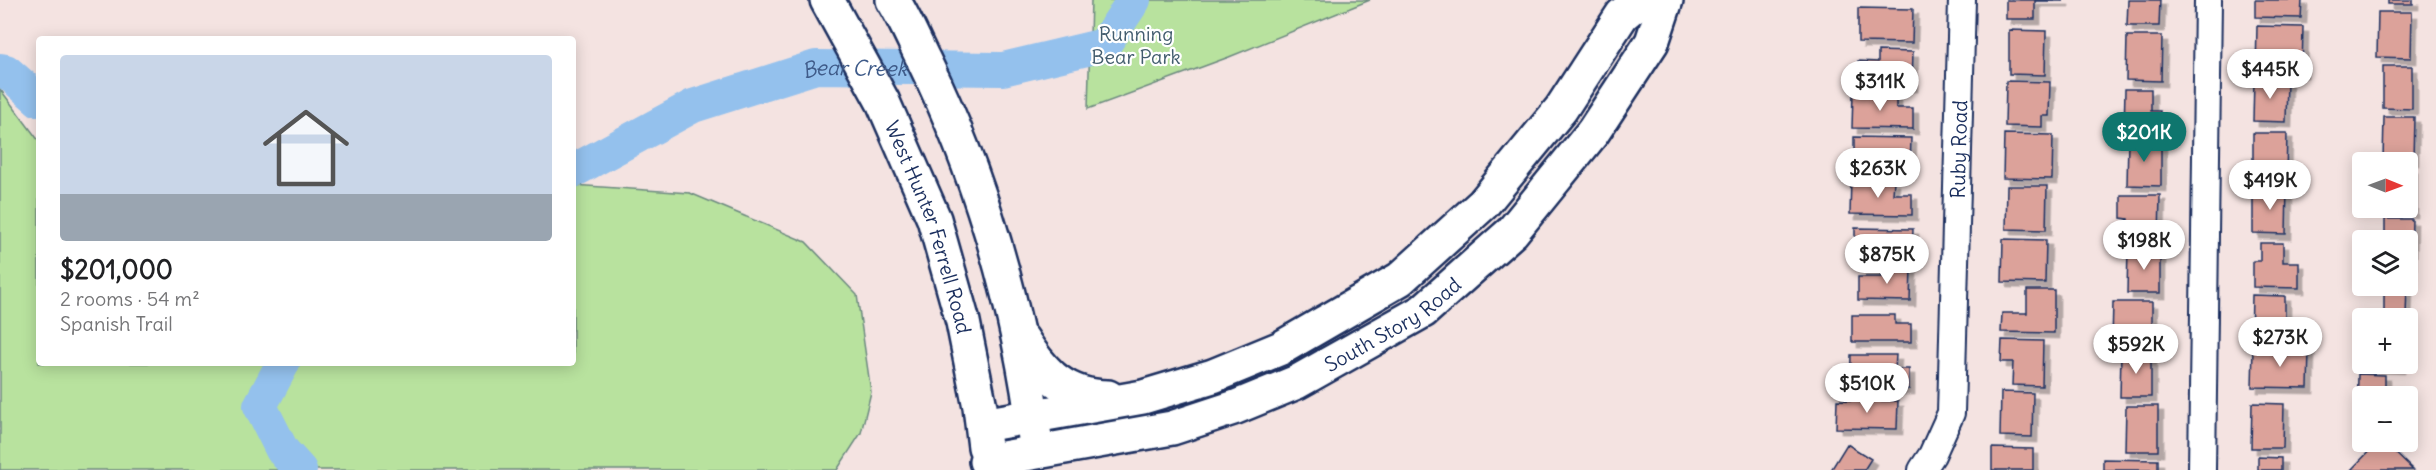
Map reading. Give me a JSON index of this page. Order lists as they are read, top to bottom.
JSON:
{
  "streets": {
    "main road": ["West Hunter Ferrell Road", "South Story Road"],
    "street": ["Ruby Road"]
  },
  "crossings": [
    ["West Hunter Ferrell Road", "South Story Road"]
  ],
  "water": ["Bear Creek"],
  "parks": ["Running Bear Park"],
  "north": "right",
  "page": {
    "list": [
      {
        "name": "$201,000",
        "note": "2 rooms · 54 m² · Spanish Trail"
      }
    ],
    "price": [
      "$445K",
      "$311K",
      "$201K",
      "$263K",
      "$419K",
      "$198K",
      "$875K",
      "$273K",
      "$592K",
      "$510K"
    ],
    "map_buttons": ["+", "−"]
  }
}
